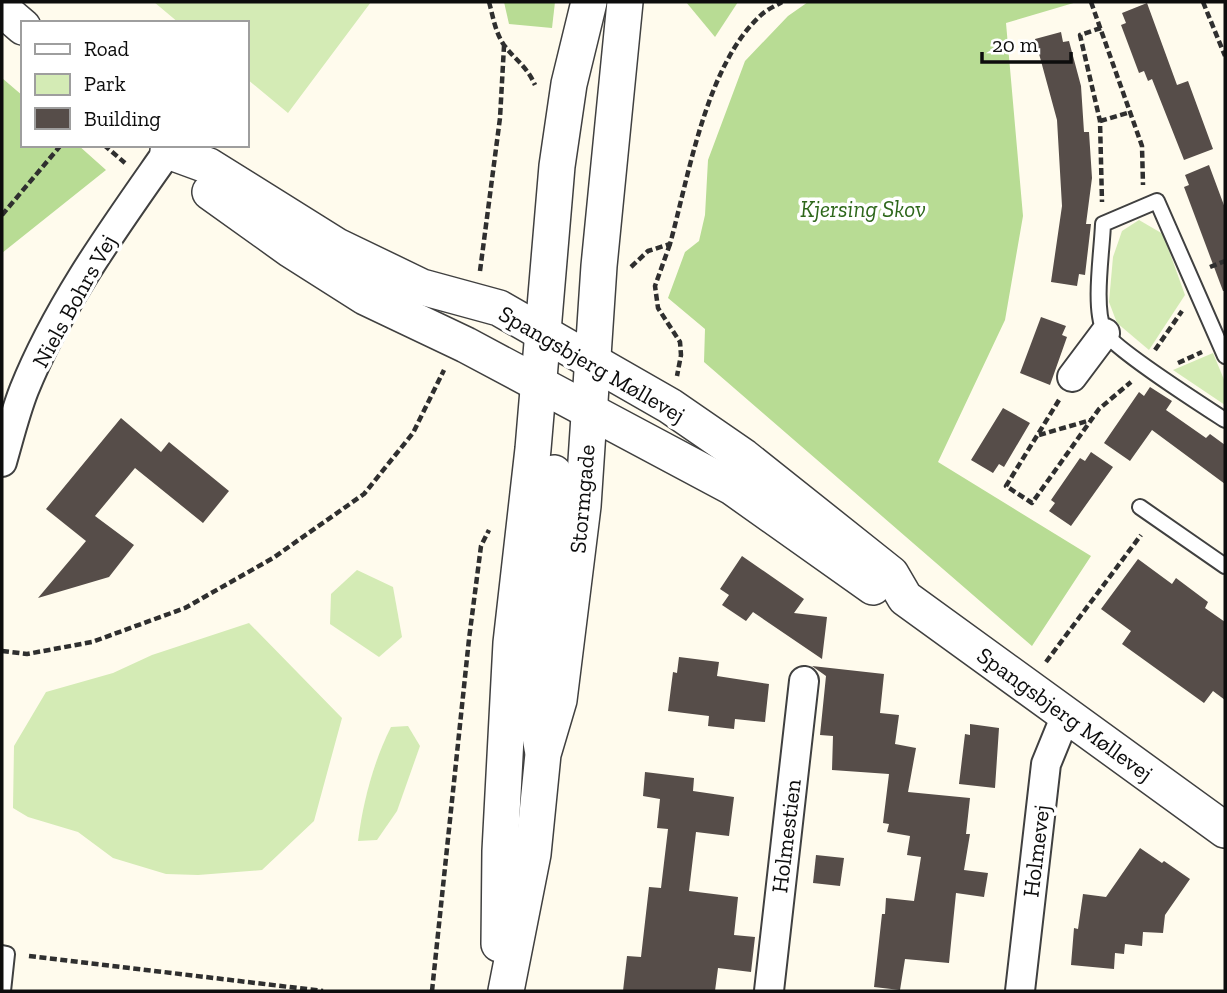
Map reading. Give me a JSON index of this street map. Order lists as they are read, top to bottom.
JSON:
{
  "streets": {
    "street": [
      "Niels Bohrs Vej",
      "Spangsbjerg Møllevej",
      "Holmestien",
      "Holmevej"
    ]
  },
  "crossings": [
    ["Niels Bohrs Vej", "Spangsbjerg Møllevej"],
    ["Spangsbjerg Møllevej", "Holmevej"]
  ],
  "parks": ["Kjersing Skov"],
  "legend": ["Road", "Park", "Building"],
  "scale_bar": "20 m"
}
